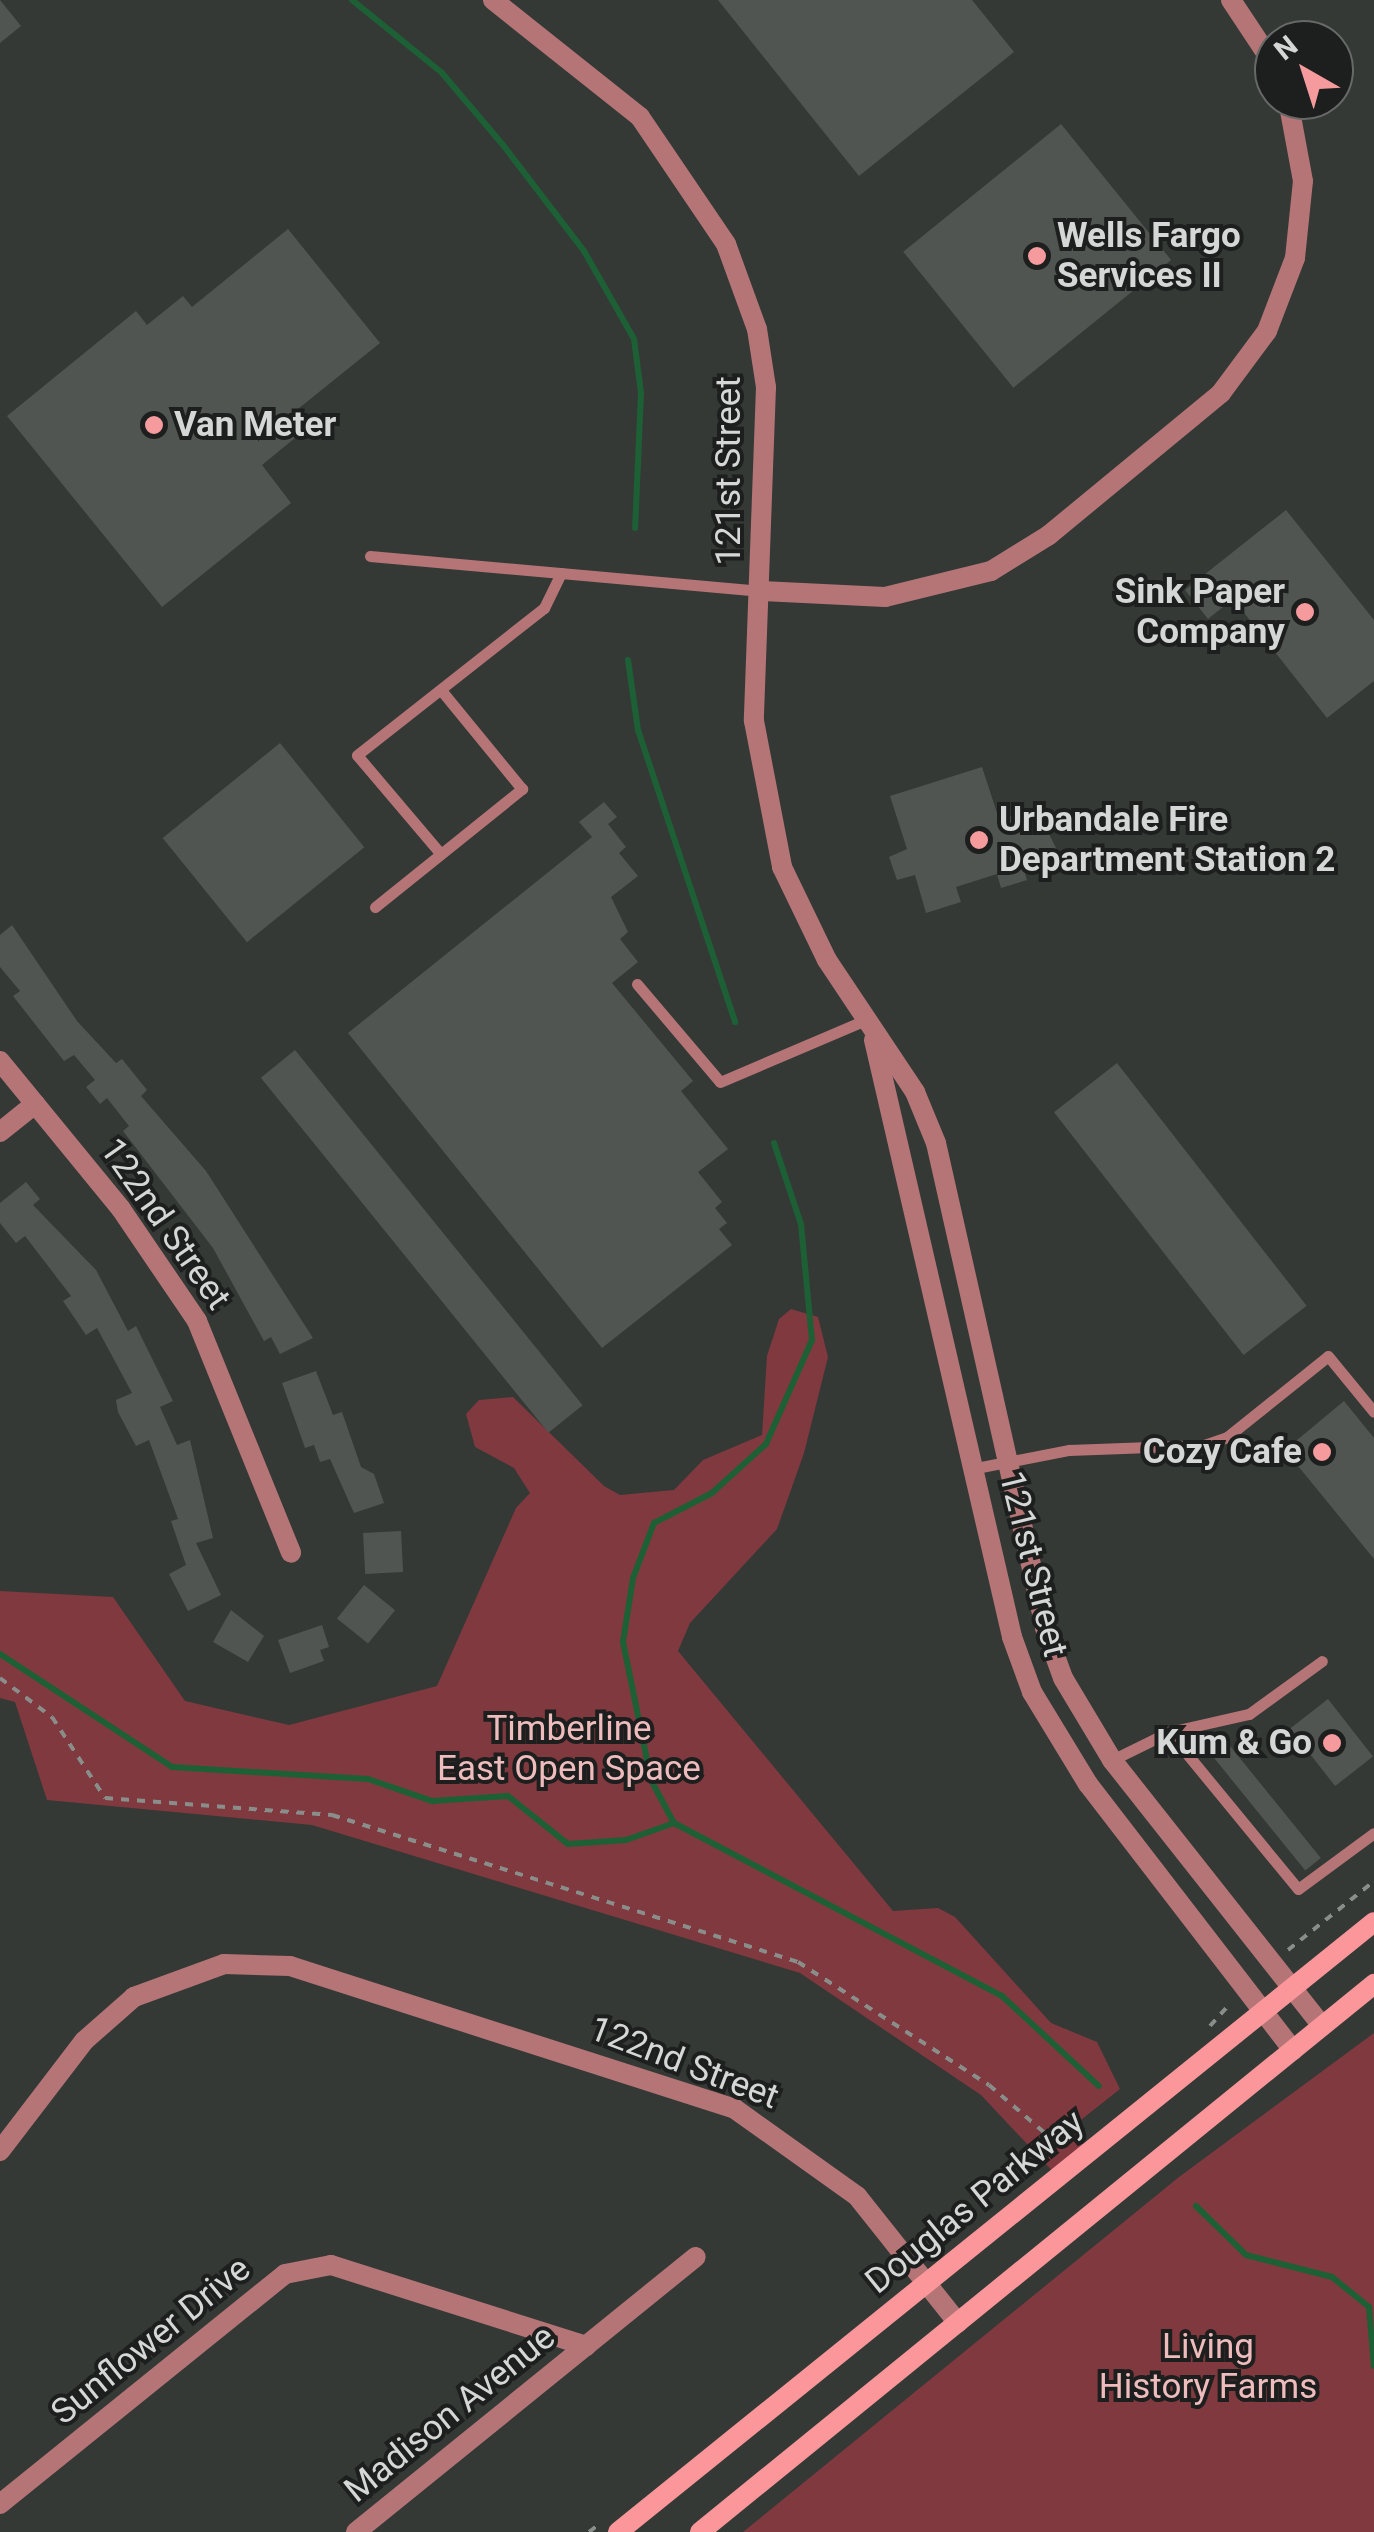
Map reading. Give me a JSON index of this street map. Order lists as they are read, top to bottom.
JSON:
{
  "streets": {
    "main road": ["Douglas Parkway"],
    "street": [
      "121st Street",
      "122nd Street",
      "Sunflower Drive",
      "Madison Avenue"
    ]
  },
  "crossings": [
    ["121st Street", "Douglas Parkway"],
    ["122nd Street", "Douglas Parkway"],
    ["Sunflower Drive", "Madison Avenue"]
  ],
  "parks": ["Timberline East Open Space", "Living History Farms"],
  "places": [
    "Wells Fargo Services II",
    "Van Meter",
    "Sink Paper Company",
    "Urbandale Fire Department Station 2",
    "Cozy Cafe",
    "Kum & Go"
  ],
  "north": "top left"
}
